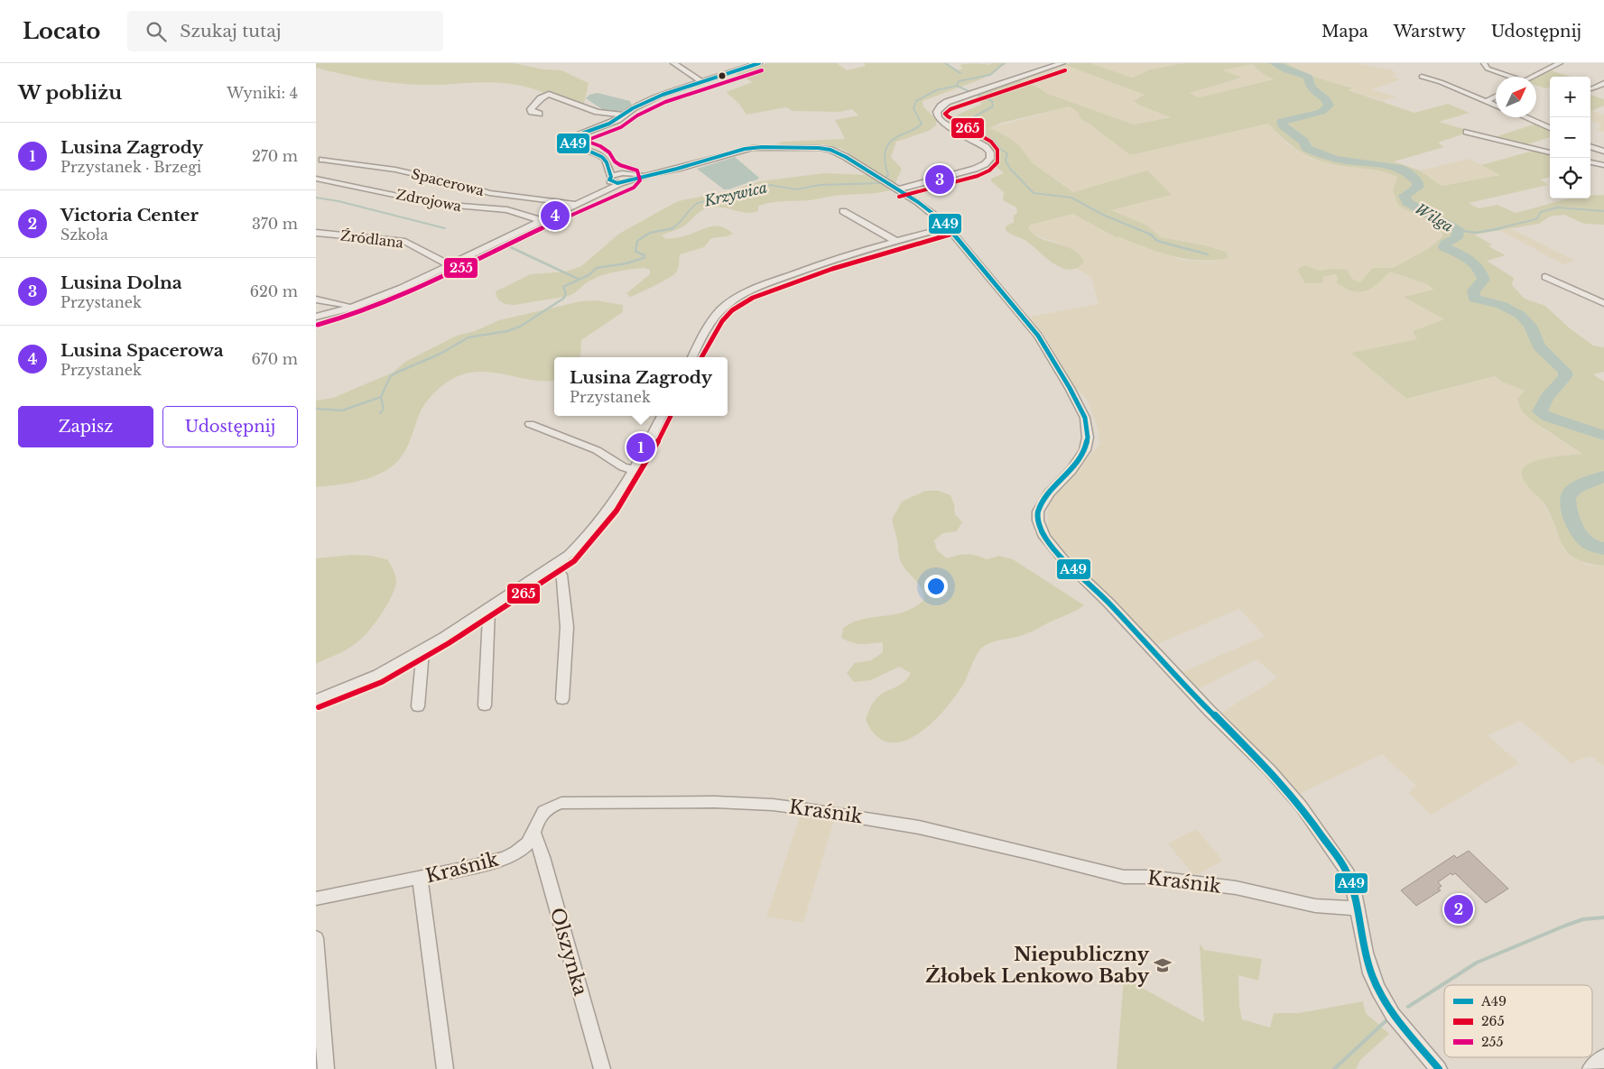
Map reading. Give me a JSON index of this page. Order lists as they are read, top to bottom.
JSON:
{
  "streets": {
    "street": [
      "Spacerowa",
      "Zdrojowa",
      "Źródlana",
      "Kraśnik",
      "Olszynka"
    ]
  },
  "crossings": [
    ["Kraśnik", "Olszynka"]
  ],
  "water": ["Krzywica", "Wilga"],
  "places": {
    "school or university": ["Niepubliczny Żłobek Lenkowo Baby"]
  },
  "lines": ["transit line A49", "transit line 265", "transit line 255"],
  "legend": ["A49", "265", "255"],
  "north": "top right",
  "page": {
    "header": "Locato",
    "search": "Szukaj tutaj",
    "nav": ["Mapa", "Warstwy", "Udostępnij"],
    "heading": ["W pobliżu", "Wyniki: 4"],
    "map_buttons": ["+", "−"],
    "list": [
      {
        "mark": "1",
        "name": "Lusina Zagrody",
        "note": "Przystanek · Brzegi",
        "value": "270 m"
      },
      {
        "mark": "2",
        "name": "Victoria Center",
        "note": "Szkoła",
        "value": "370 m"
      },
      {
        "mark": "3",
        "name": "Lusina Dolna",
        "note": "Przystanek",
        "value": "620 m"
      },
      {
        "mark": "4",
        "name": "Lusina Spacerowa",
        "note": "Przystanek",
        "value": "670 m"
      }
    ],
    "pins": [
      "3",
      "4",
      "1",
      "2"
    ],
    "popup": ["Lusina Zagrody", "Przystanek"],
    "buttons": ["Zapisz", "Udostępnij"]
  }
}
